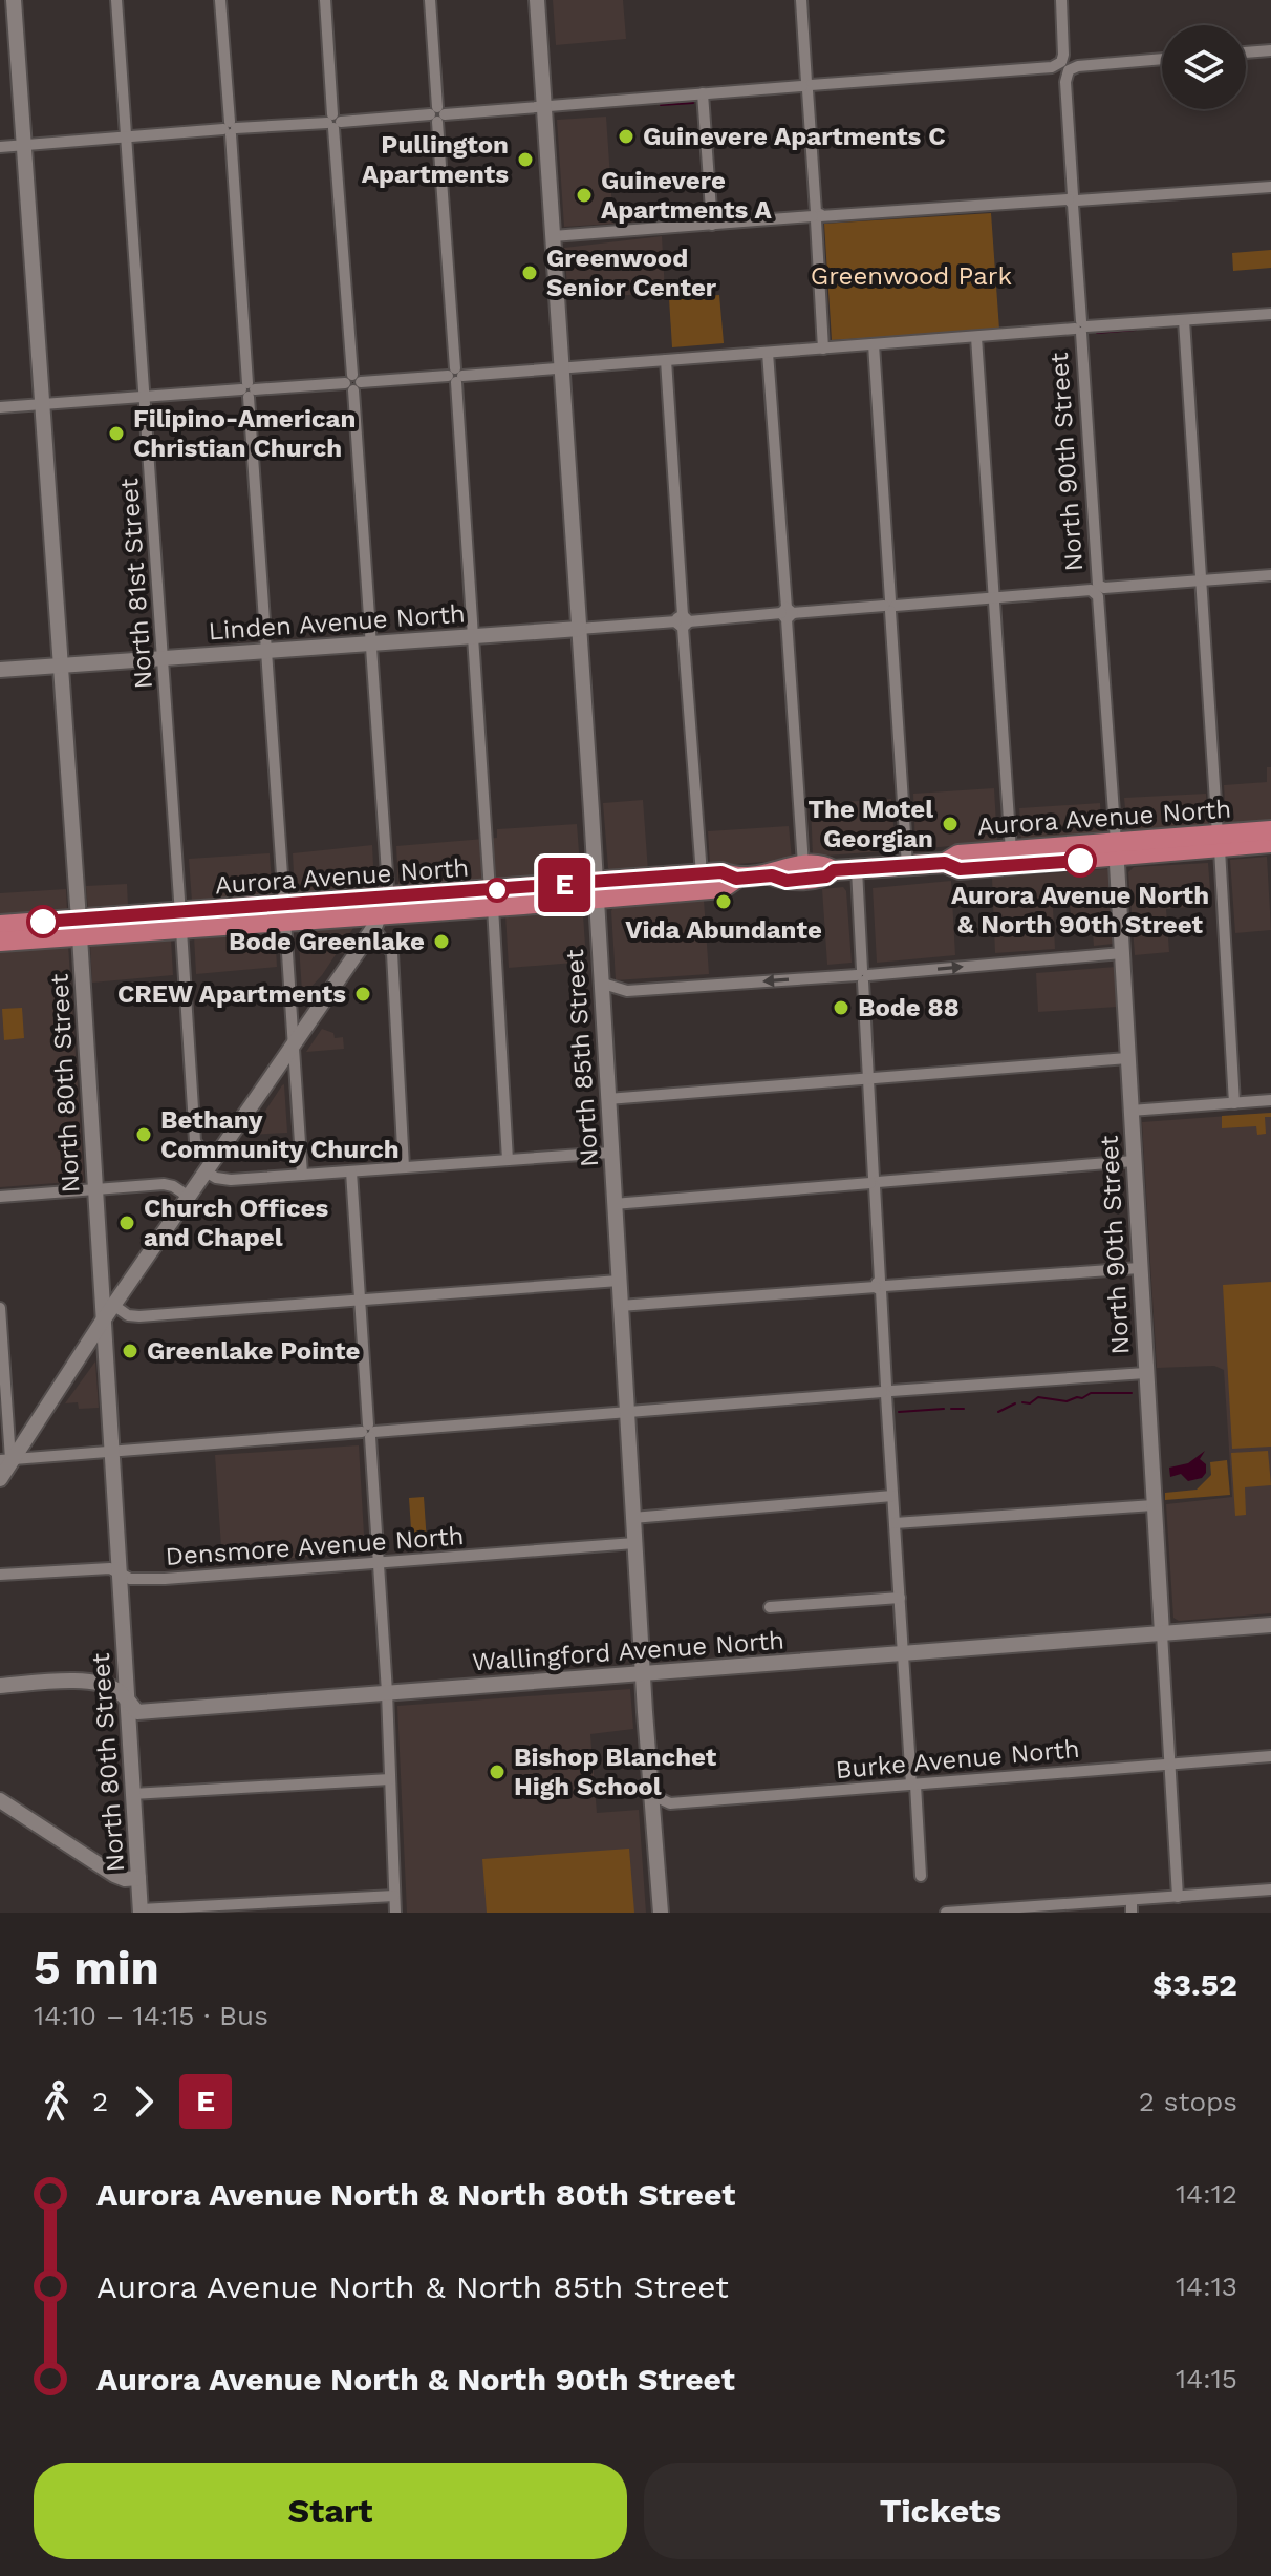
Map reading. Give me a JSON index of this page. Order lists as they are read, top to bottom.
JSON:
{
  "streets": {
    "highway": ["Aurora Avenue North"],
    "street": [
      "North 90th Street",
      "North 81st Street",
      "Linden Avenue North",
      "North 85th Street",
      "North 80th Street",
      "Densmore Avenue North",
      "Wallingford Avenue North",
      "Burke Avenue North"
    ]
  },
  "crossings": [
    ["North 90th Street", "Linden Avenue North"],
    ["North 90th Street", "Aurora Avenue North"],
    ["North 90th Street", "Wallingford Avenue North"],
    ["North 90th Street", "Burke Avenue North"],
    ["North 81st Street", "Linden Avenue North"],
    ["North 81st Street", "Aurora Avenue North"],
    ["Linden Avenue North", "North 85th Street"],
    ["Linden Avenue North", "North 80th Street"],
    ["Aurora Avenue North", "North 85th Street"],
    ["Aurora Avenue North", "North 80th Street"],
    ["North 85th Street", "Densmore Avenue North"],
    ["North 85th Street", "Wallingford Avenue North"],
    ["North 85th Street", "Burke Avenue North"],
    ["North 80th Street", "Densmore Avenue North"],
    ["North 80th Street", "Wallingford Avenue North"]
  ],
  "parks": ["Greenwood Park"],
  "places": [
    "Guinevere Apartments C",
    "Pullington Apartments",
    "Guinevere Apartments A",
    "Greenwood Senior Center",
    "Filipino-American Christian Church",
    "The Motel Georgian",
    "Aurora Avenue North & North 90th Street",
    "Vida Abundante",
    "Bode Greenlake",
    "CREW Apartments",
    "Bode 88",
    "Bethany Community Church",
    "Church Offices and Chapel",
    "Greenlake Pointe",
    "Bishop Blanchet High School"
  ],
  "lines": ["bus line E"],
  "page": {
    "on_map": "E",
    "heading": ["5 min", "14:10 – 14:15 · Bus", "$3.52"],
    "legs": ["2", "E", "2 stops"],
    "list": [
      {
        "name": "Aurora Avenue North & North 80th Street",
        "value": "14:12"
      },
      {
        "name": "Aurora Avenue North & North 85th Street",
        "value": "14:13"
      },
      {
        "name": "Aurora Avenue North & North 90th Street",
        "value": "14:15"
      }
    ],
    "buttons": ["Start", "Tickets"]
  }
}
